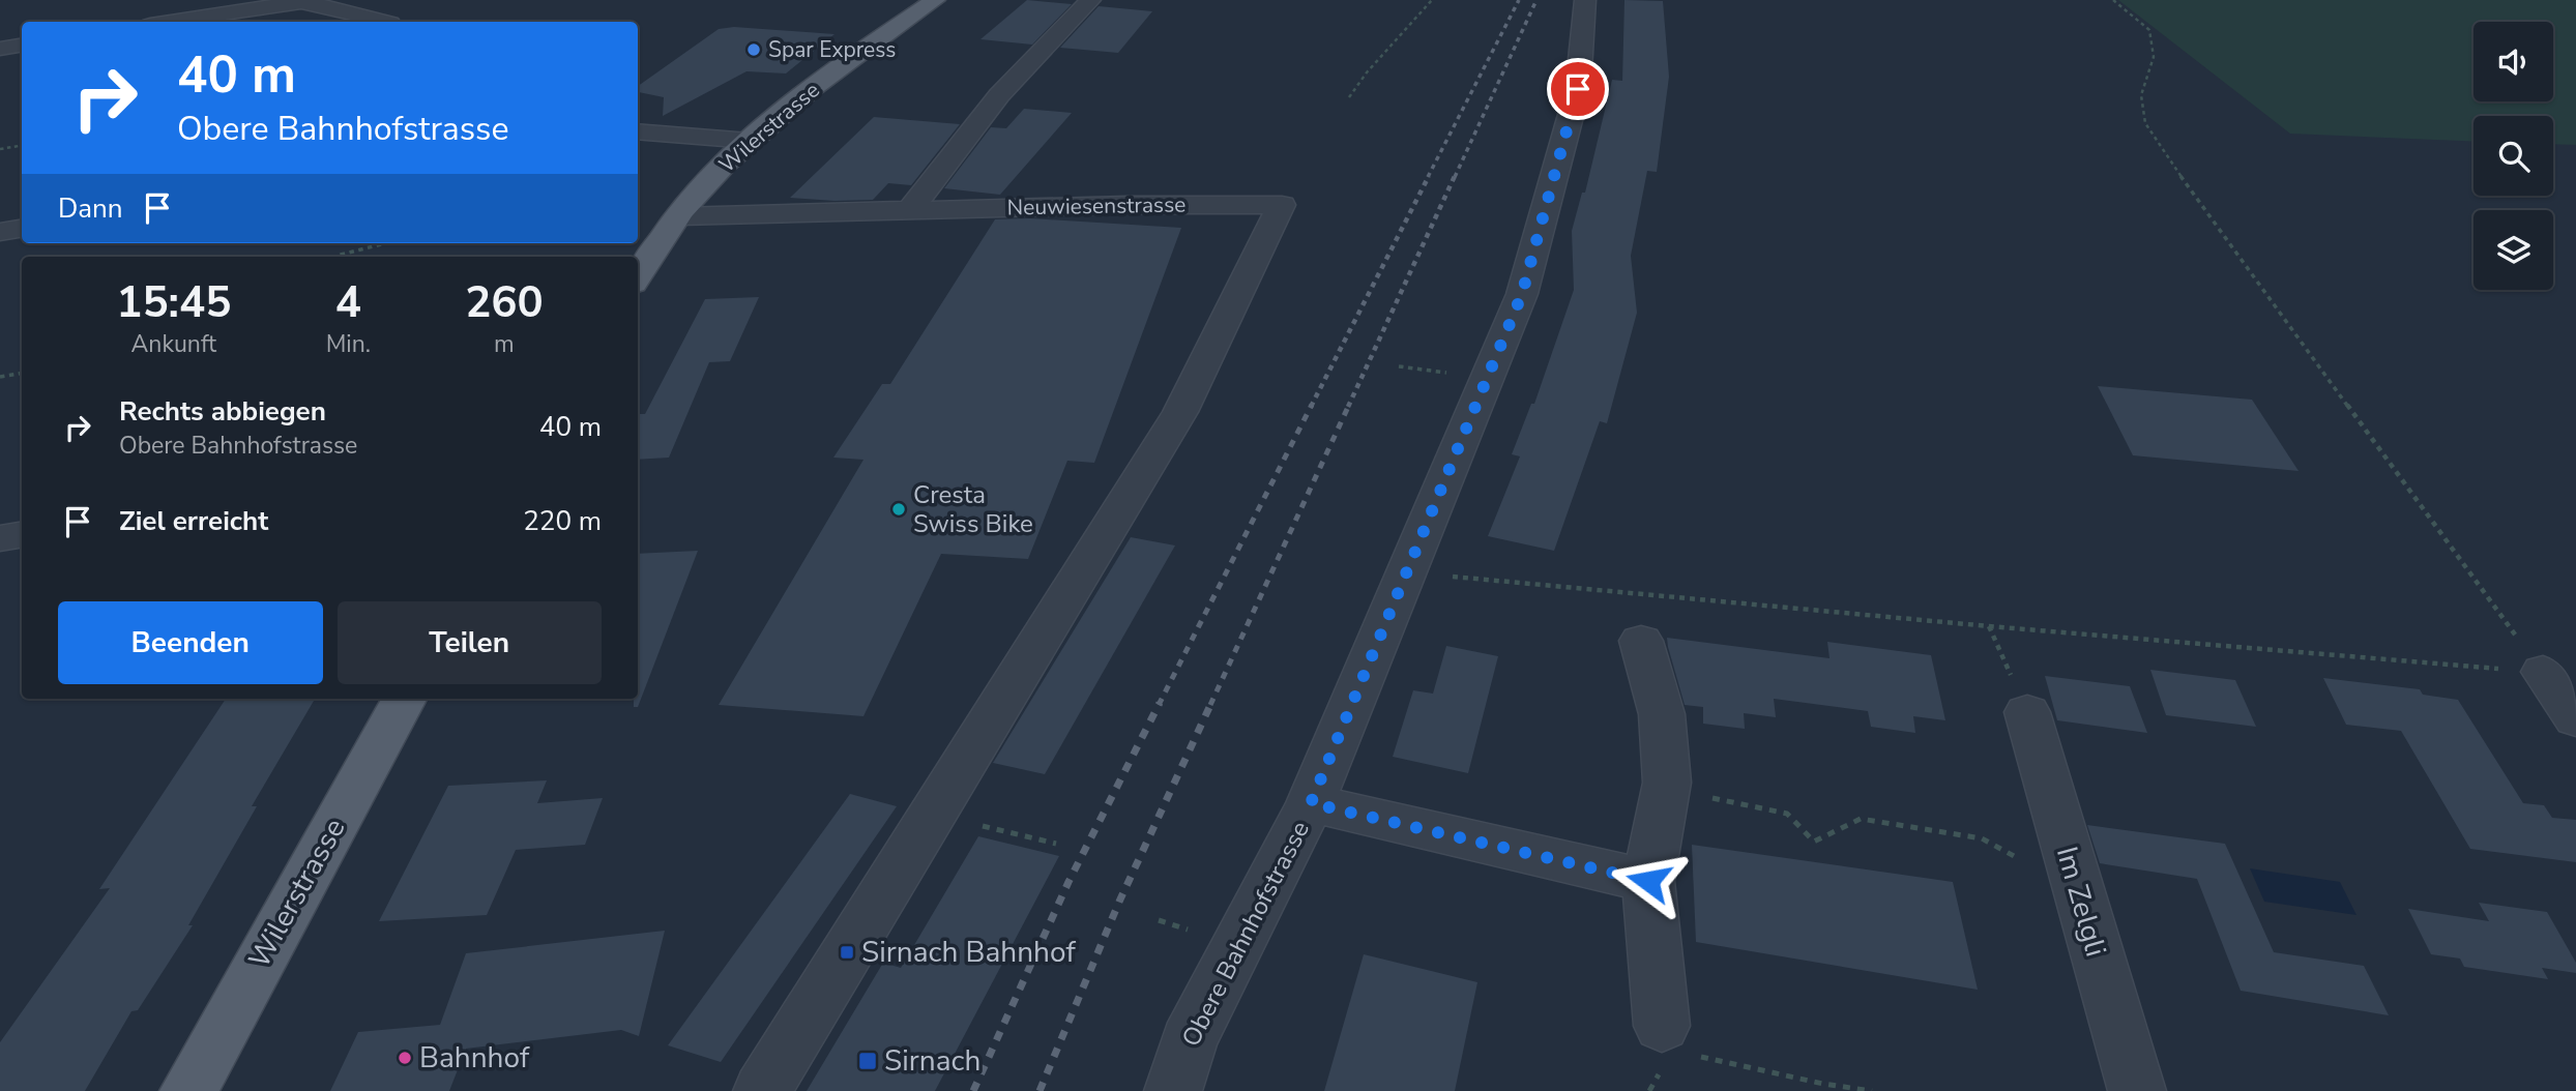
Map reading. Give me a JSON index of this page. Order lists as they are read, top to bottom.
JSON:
{
  "streets": {
    "main road": ["Wilerstrasse"],
    "street": ["Neuwiesenstrasse", "Im Zelgli", "Obere Bahnhofstrasse"]
  },
  "crossings": [
    ["Wilerstrasse", "Neuwiesenstrasse"]
  ],
  "places": {
    "other": ["Spar Express", "Cresta Swiss Bike", "Bahnhof"],
    "transit": ["Sirnach Bahnhof", "Sirnach"]
  },
  "page": {
    "turn": ["40 m", "Obere Bahnhofstrasse"],
    "then": "Dann",
    "eta": [
      "15:45",
      "Ankunft",
      "4",
      "Min.",
      "260",
      "m"
    ],
    "list": [
      {
        "name": "Rechts abbiegen",
        "note": "Obere Bahnhofstrasse",
        "value": "40 m"
      },
      {
        "name": "Ziel erreicht",
        "value": "220 m"
      }
    ],
    "buttons": ["Beenden", "Teilen"]
  }
}
